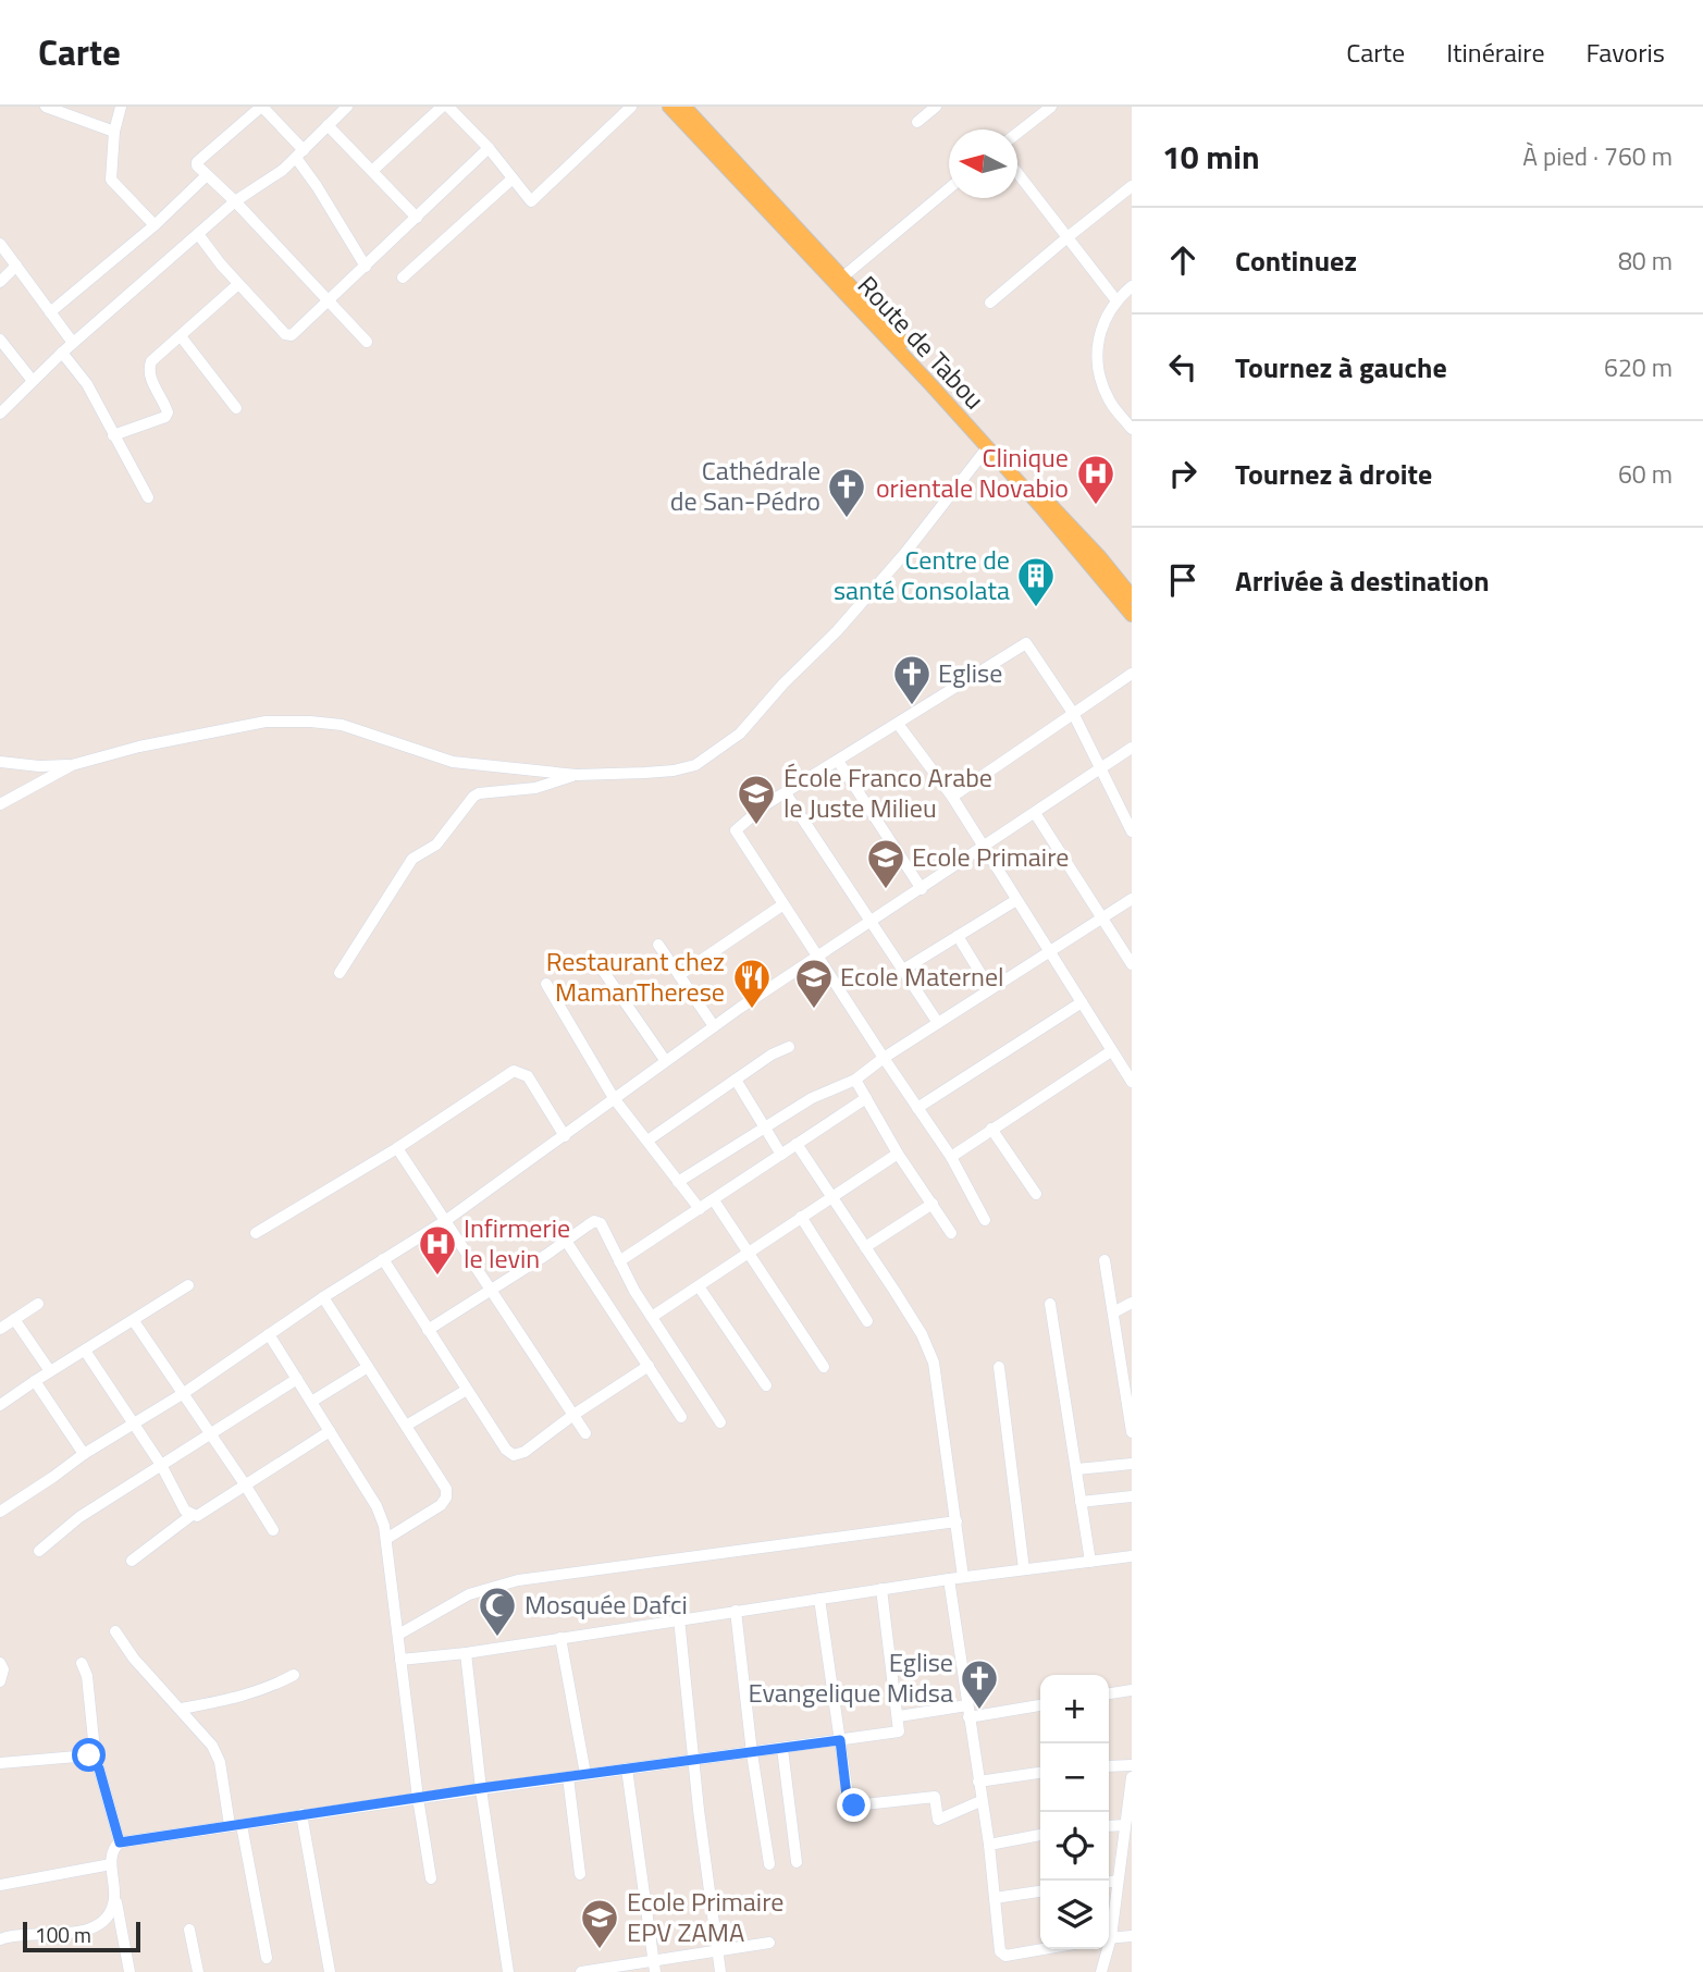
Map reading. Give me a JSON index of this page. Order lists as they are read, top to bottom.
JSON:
{
  "streets": {
    "main road": ["Route de Tabou"]
  },
  "places": {
    "hospital": ["Clinique orientale Novabio", "Infirmerie le levin"],
    "church": ["Cathédrale de San-Pédro", "Eglise", "Eglise Evangelique Midsa"],
    "building": ["Centre de santé Consolata"],
    "school or university": [
      "École Franco Arabe le Juste Milieu",
      "Ecole Primaire",
      "Ecole Maternel",
      "Ecole Primaire EPV ZAMA"
    ],
    "restaurant": ["Restaurant chez MamanTherese"],
    "mosque": ["Mosquée Dafci"]
  },
  "scale_bar": "100 m",
  "north": "left",
  "page": {
    "header": "Carte",
    "nav": ["Carte", "Itinéraire", "Favoris"],
    "heading": ["10 min", "À pied · 760 m"],
    "list": [
      ["Continuez", "80 m"],
      ["Tournez à gauche", "620 m"],
      ["Tournez à droite", "60 m"],
      "Arrivée à destination"
    ],
    "map_buttons": ["+", "−"],
    "scale": "100 m"
  }
}
